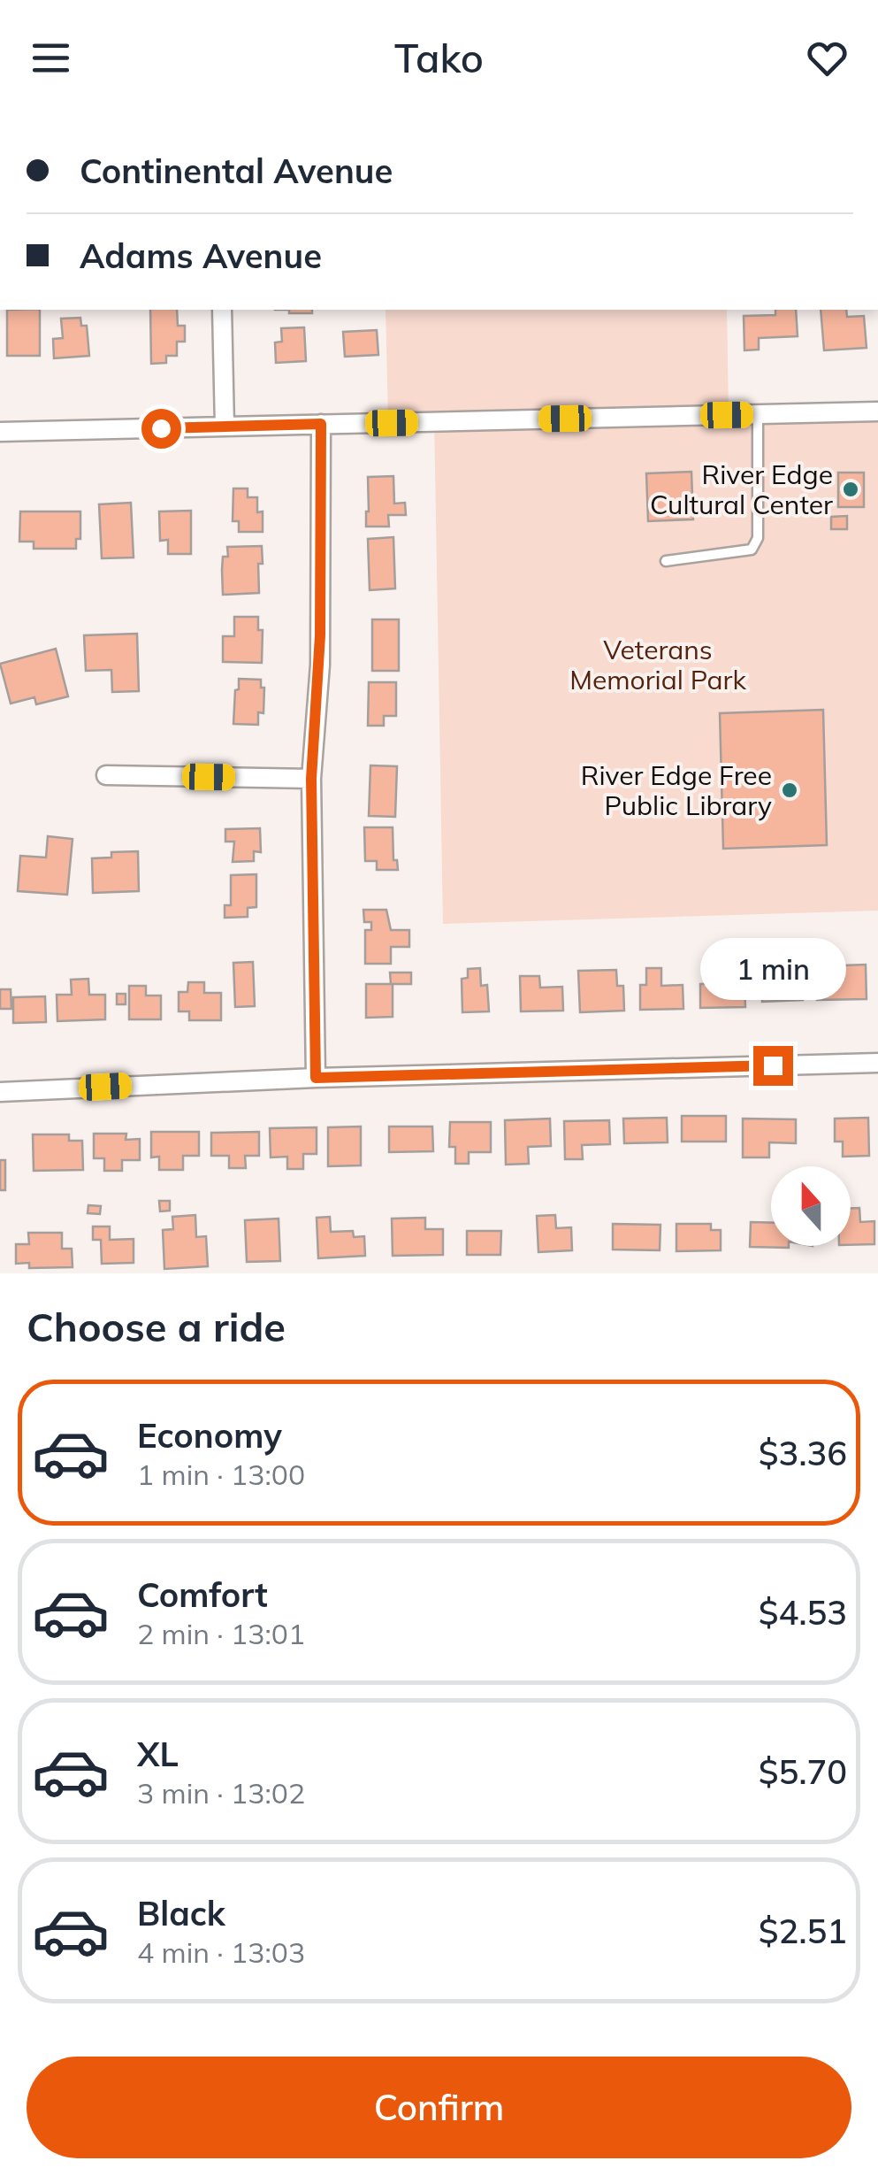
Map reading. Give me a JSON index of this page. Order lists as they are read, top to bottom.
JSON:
{
  "parks": ["Veterans Memorial Park"],
  "places": ["River Edge Cultural Center", "River Edge Free Public Library"],
  "north": "top",
  "page": {
    "header": "Tako",
    "banner": ["Continental Avenue", "Adams Avenue"],
    "bubble": "1 min",
    "heading": "Choose a ride",
    "list": [
      {
        "name": "Economy",
        "note": "1 min · 13:00",
        "value": "$3.36"
      },
      {
        "name": "Comfort",
        "note": "2 min · 13:01",
        "value": "$4.53"
      },
      {
        "name": "XL",
        "note": "3 min · 13:02",
        "value": "$5.70"
      },
      {
        "name": "Black",
        "note": "4 min · 13:03",
        "value": "$2.51"
      }
    ],
    "buttons": "Confirm"
  }
}
